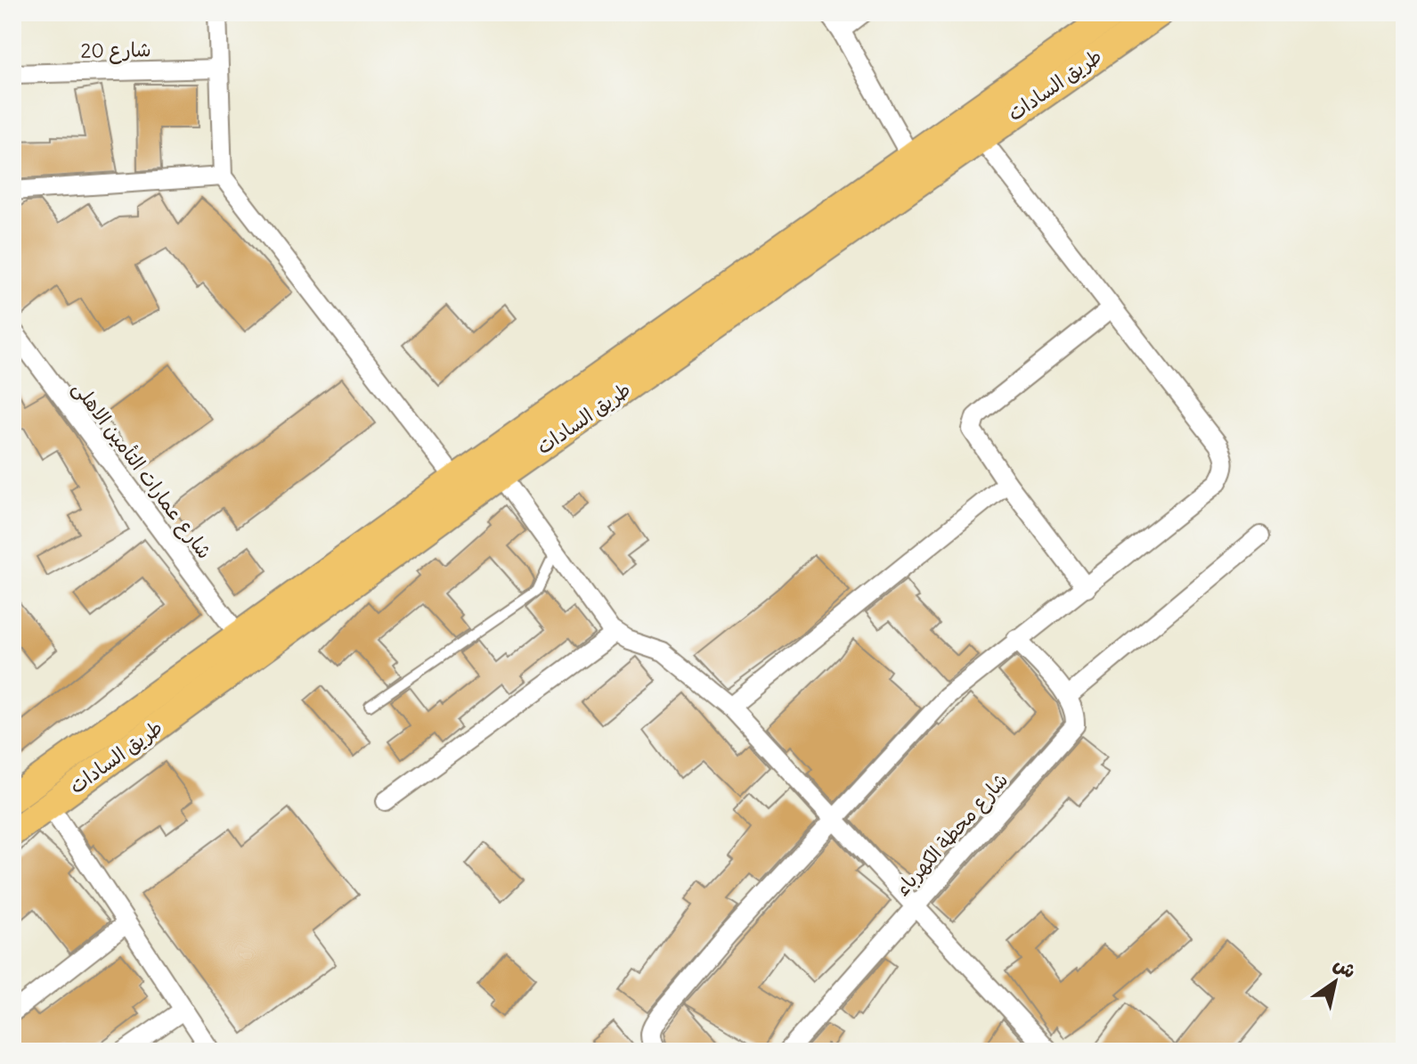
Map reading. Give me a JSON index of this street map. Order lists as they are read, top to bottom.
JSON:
{
  "streets": {
    "main road": ["طريق السادات"],
    "street": ["شارع 20", "شارع عمارات التأمين الاهلى", "شارع محطة الكهرباء"]
  },
  "crossings": [
    ["طريق السادات", "شارع عمارات التأمين الاهلى"]
  ],
  "north": "top right"
}
